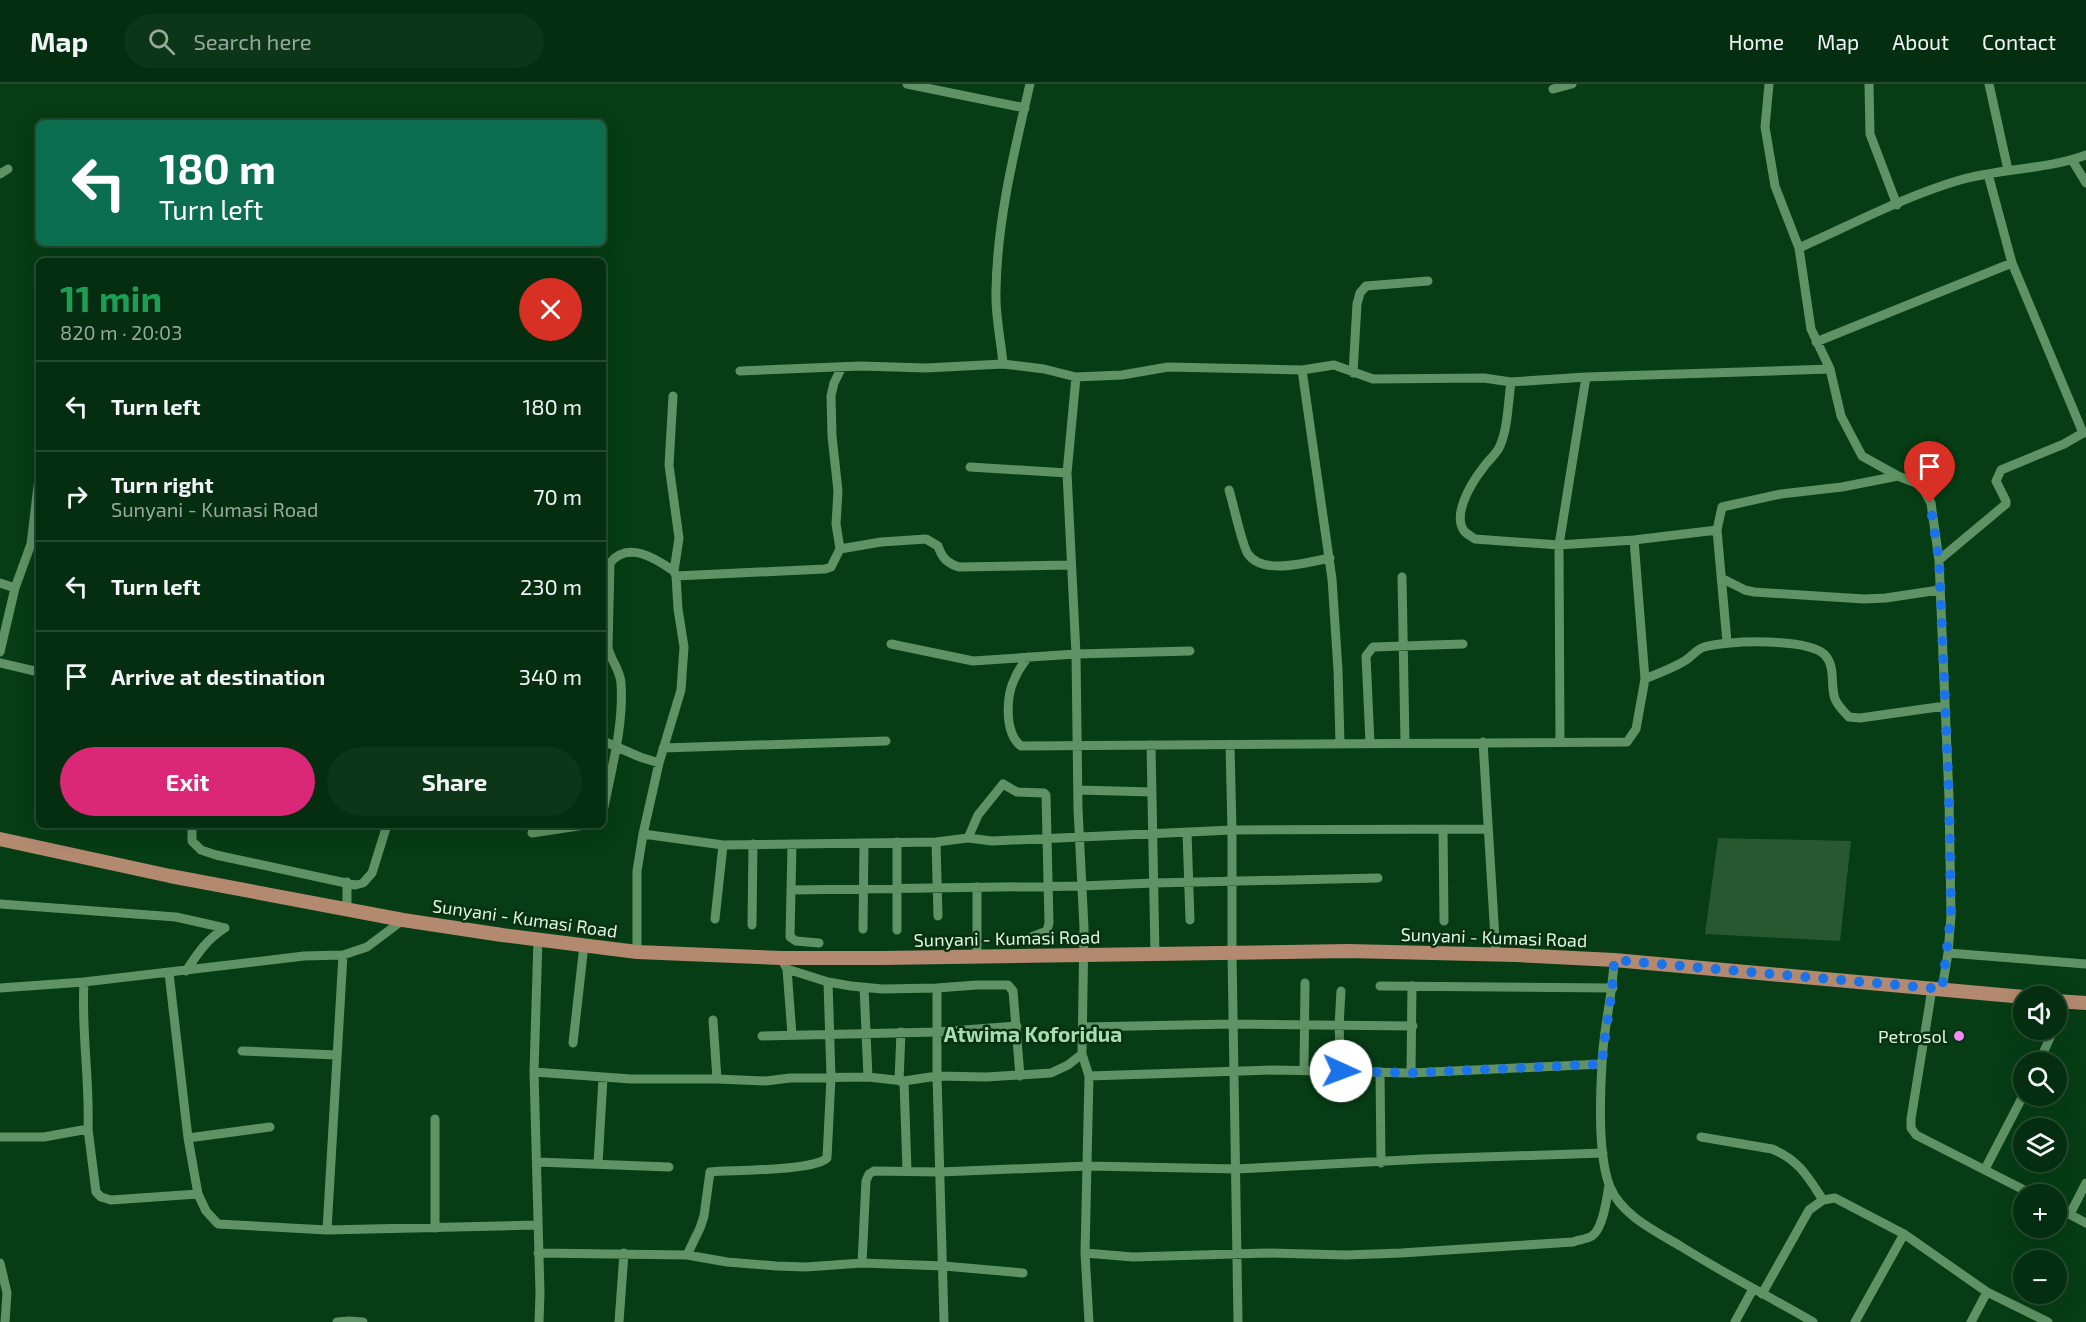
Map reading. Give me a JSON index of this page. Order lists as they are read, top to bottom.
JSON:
{
  "streets": {
    "main road": ["Sunyani - Kumasi Road"]
  },
  "districts": ["Atwima Koforidua"],
  "places": ["Petrosol"],
  "page": {
    "header": "Map",
    "search": "Search here",
    "nav": [
      "Home",
      "Map",
      "About",
      "Contact"
    ],
    "turn": ["180 m", "Turn left"],
    "heading": ["11 min", "820 m · 20:03"],
    "list": [
      {
        "name": "Turn left",
        "value": "180 m"
      },
      {
        "name": "Turn right",
        "note": "Sunyani - Kumasi Road",
        "value": "70 m"
      },
      {
        "name": "Turn left",
        "value": "230 m"
      },
      {
        "name": "Arrive at destination",
        "value": "340 m"
      }
    ],
    "buttons": ["Exit", "Share"],
    "map_buttons": ["+", "−"]
  }
}
